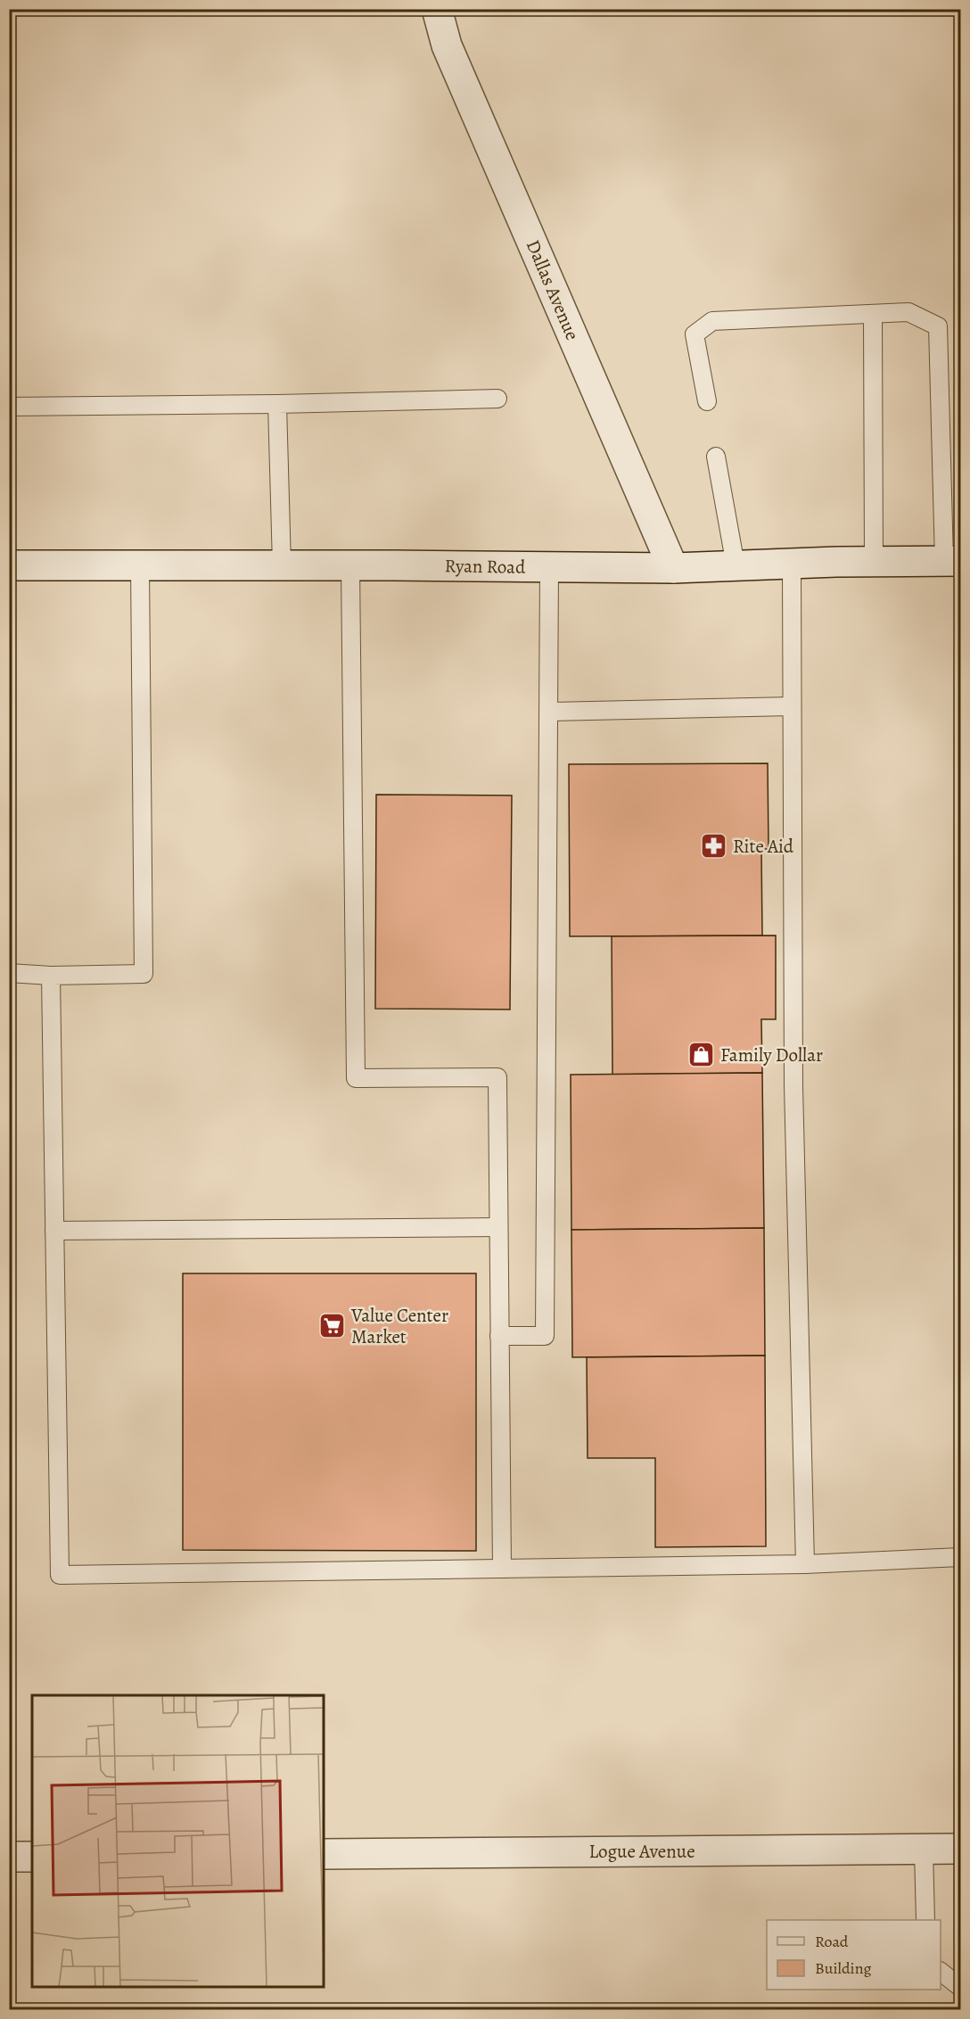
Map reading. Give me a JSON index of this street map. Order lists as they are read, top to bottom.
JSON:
{
  "streets": {
    "street": ["Dallas Avenue", "Ryan Road", "Logue Avenue"]
  },
  "crossings": [
    ["Dallas Avenue", "Ryan Road"]
  ],
  "places": {
    "pharmacy": ["Rite Aid"],
    "shop": ["Family Dollar"],
    "supermarket": ["Value Center Market"]
  },
  "legend": ["Road", "Building"]
}
